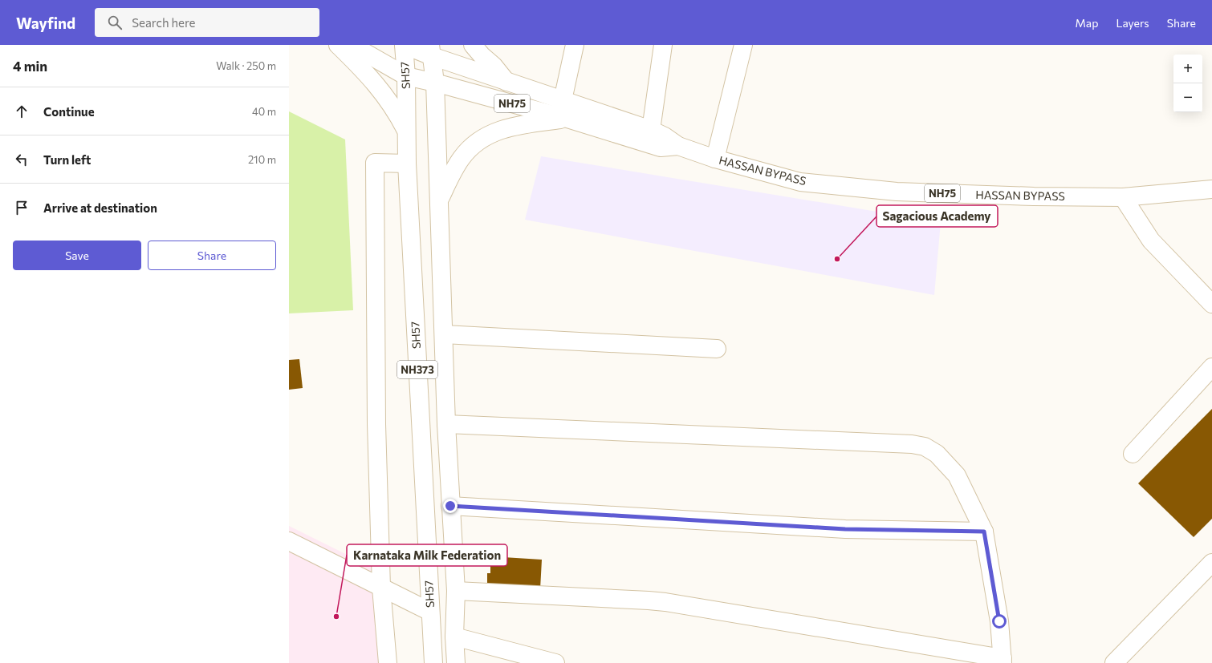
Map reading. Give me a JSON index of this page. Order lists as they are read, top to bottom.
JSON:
{
  "streets": {
    "main road": [
      "SH57",
      "NH75",
      "HASSAN BYPASS",
      "NH373"
    ]
  },
  "crossings": [
    ["SH57", "NH75"],
    ["SH57", "HASSAN BYPASS"],
    ["NH75", "HASSAN BYPASS"],
    ["NH75", "NH373"],
    ["HASSAN BYPASS", "NH373"]
  ],
  "places": ["Sagacious Academy", "Karnataka Milk Federation"],
  "page": {
    "header": "Wayfind",
    "search": "Search here",
    "nav": ["Map", "Layers", "Share"],
    "heading": ["4 min", "Walk · 250 m"],
    "map_buttons": ["+", "−"],
    "list": [
      ["Continue", "40 m"],
      ["Turn left", "210 m"],
      "Arrive at destination"
    ],
    "buttons": ["Save", "Share"]
  }
}
